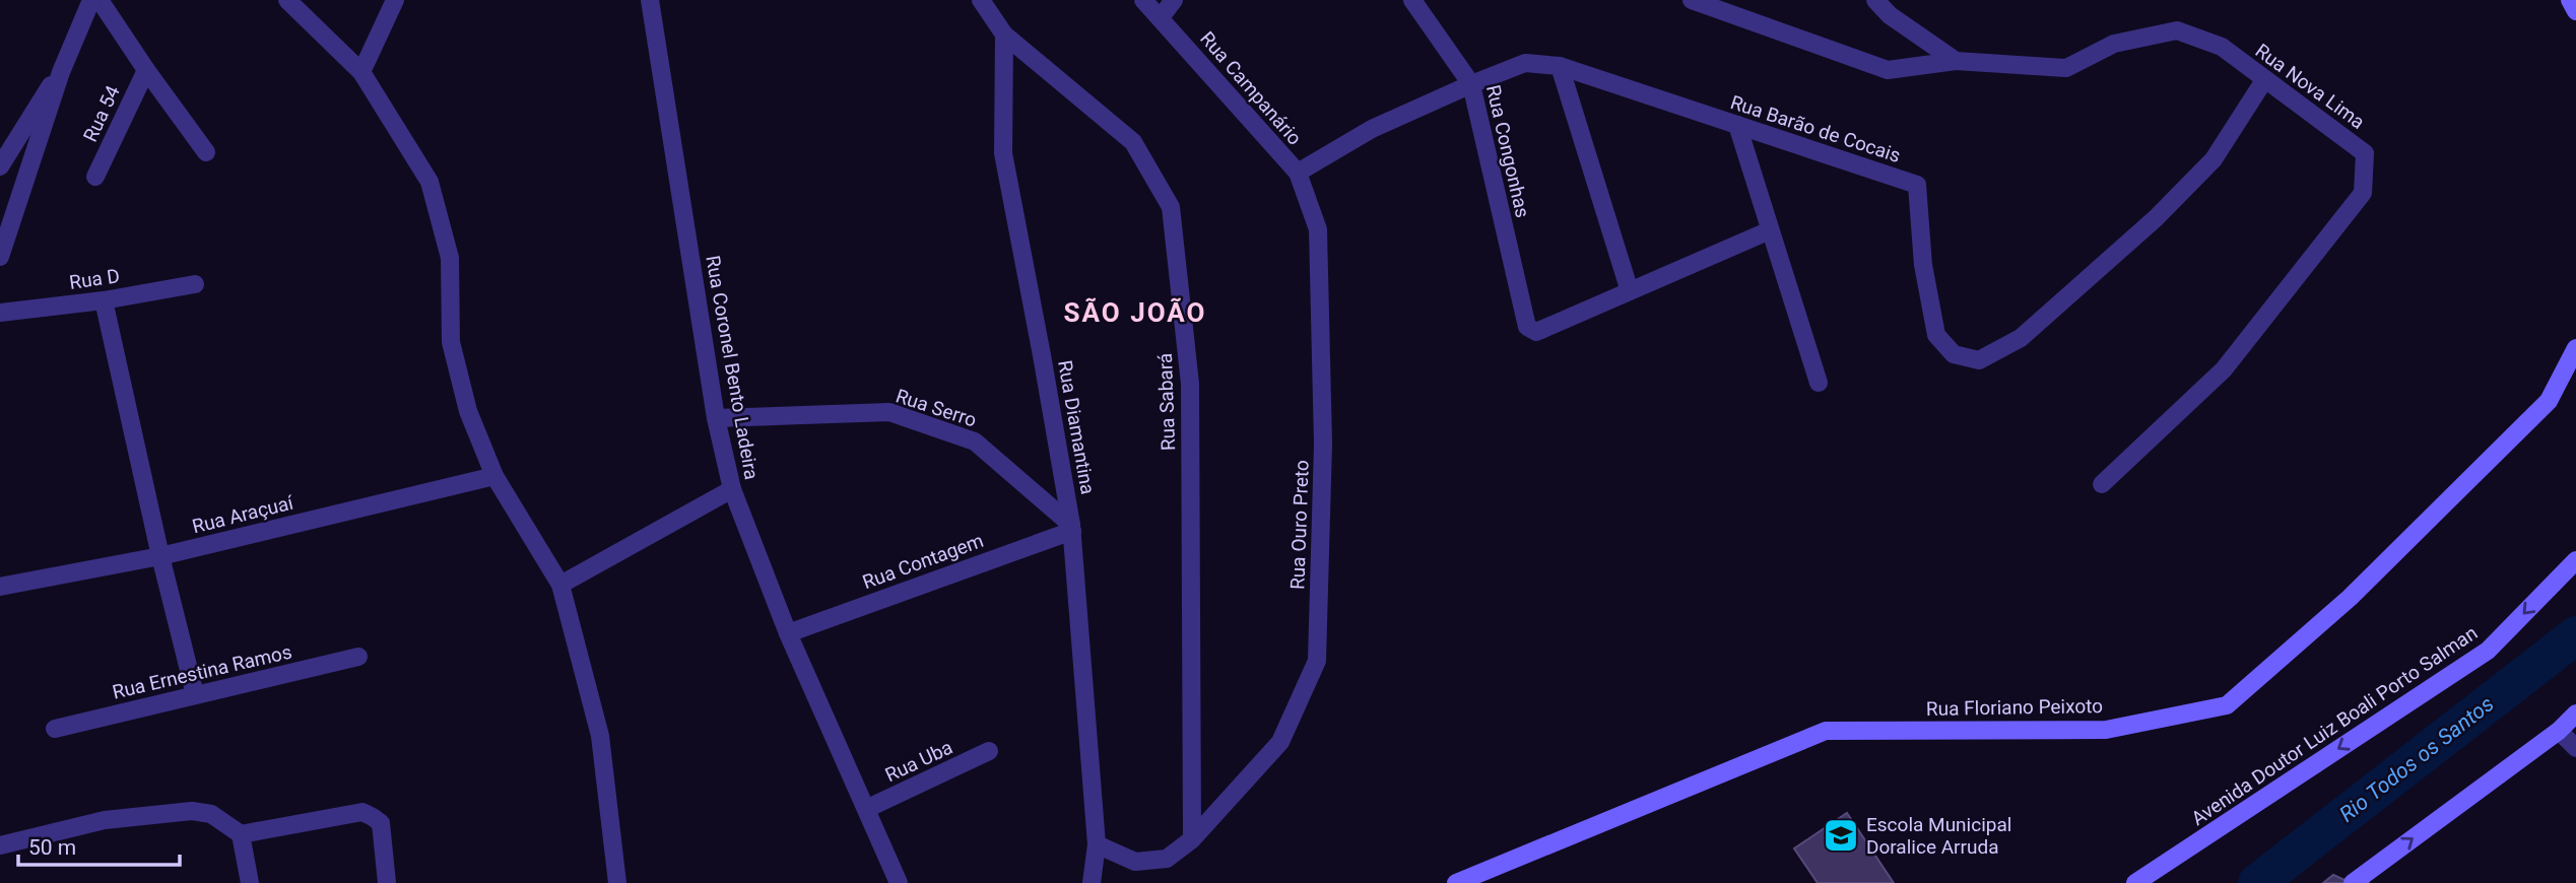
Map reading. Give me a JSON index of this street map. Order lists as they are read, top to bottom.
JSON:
{
  "streets": {
    "street": [
      "Rua Nova Lima",
      "Rua Campanário",
      "Rua 54",
      "Rua Barão de Cocais",
      "Rua Congonhas",
      "Rua D",
      "Rua Coronel Bento Ladeira",
      "Rua Sabará",
      "Rua Serro",
      "Rua Diamantina",
      "Rua Araçuaí",
      "Rua Ouro Preto",
      "Rua Contagem",
      "Rua Ernestina Ramos",
      "Rua Floriano Peixoto",
      "Avenida Doutor Luiz Boali Porto Salman",
      "Rua Uba"
    ]
  },
  "crossings": [
    ["Rua Nova Lima", "Rua Barão de Cocais"],
    ["Rua Campanário", "Rua Barão de Cocais"],
    ["Rua Campanário", "Rua Ouro Preto"],
    ["Rua Barão de Cocais", "Rua Congonhas"],
    ["Rua Barão de Cocais", "Rua Ouro Preto"],
    ["Rua Coronel Bento Ladeira", "Rua Serro"],
    ["Rua Coronel Bento Ladeira", "Rua Contagem"],
    ["Rua Coronel Bento Ladeira", "Rua Uba"],
    ["Rua Sabará", "Rua Diamantina"],
    ["Rua Sabará", "Rua Ouro Preto"],
    ["Rua Serro", "Rua Diamantina"],
    ["Rua Serro", "Rua Contagem"],
    ["Rua Diamantina", "Rua Ouro Preto"],
    ["Rua Diamantina", "Rua Contagem"]
  ],
  "districts": ["SÃO JOÃO"],
  "water": ["Rio Todos os Santos"],
  "places": {
    "school or university": ["Escola Municipal Doralice Arruda"]
  },
  "scale_bar": "50 m"
}
